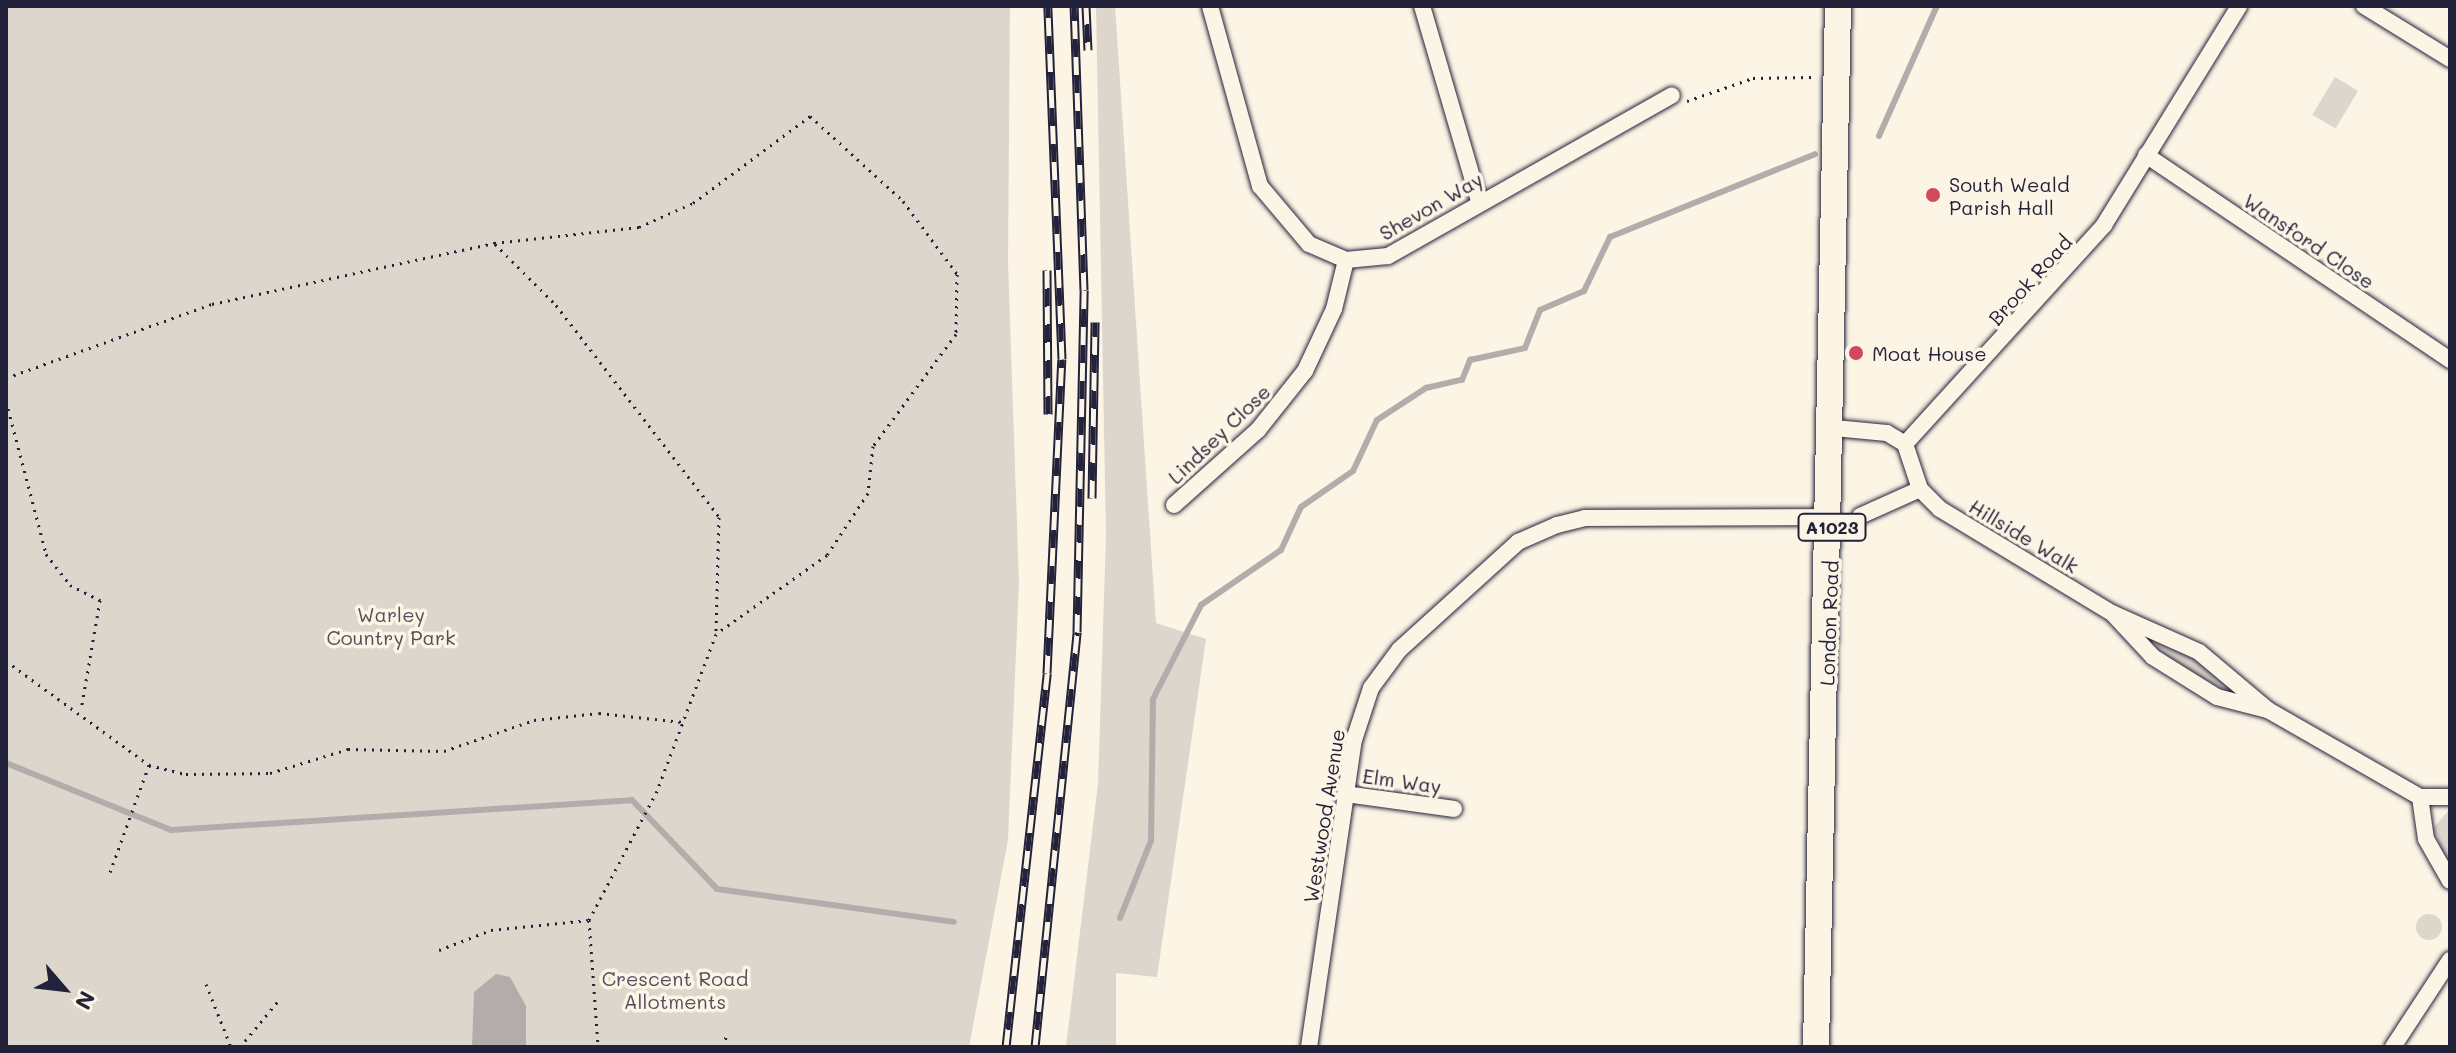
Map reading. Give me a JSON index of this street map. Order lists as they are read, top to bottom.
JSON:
{
  "streets": {
    "main road": ["A1023", "London Road"],
    "street": [
      "Shevon Way",
      "Wansford Close",
      "Brook Road",
      "Lindsey Close",
      "Hillside Walk",
      "Elm Way",
      "Westwood Avenue"
    ]
  },
  "crossings": [
    ["Shevon Way", "Lindsey Close"],
    ["Wansford Close", "Brook Road"],
    ["London Road", "Westwood Avenue"],
    ["Elm Way", "Westwood Avenue"]
  ],
  "parks": ["Warley Country Park", "Crescent Road Allotments"],
  "places": ["South Weald Parish Hall", "Moat House"],
  "north": "bottom right"
}
